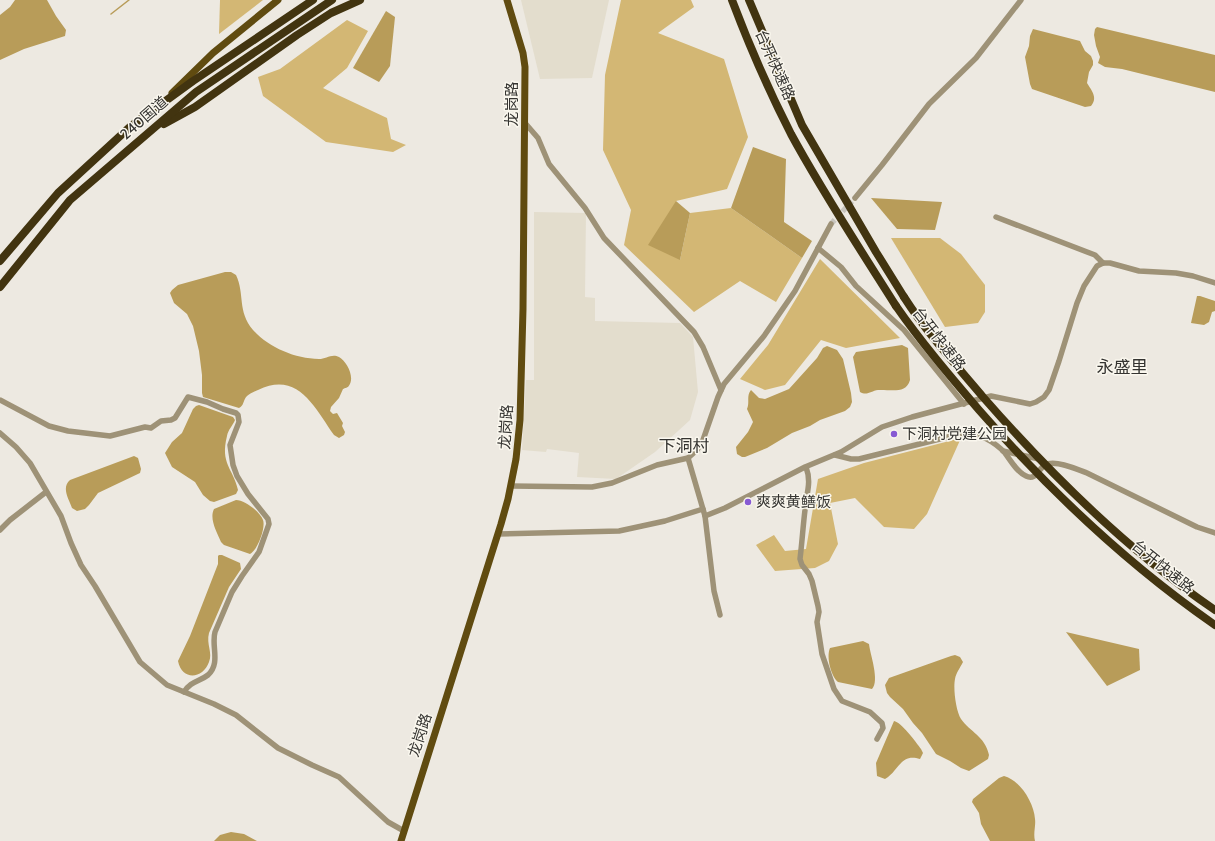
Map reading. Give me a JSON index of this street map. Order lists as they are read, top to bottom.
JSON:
{
  "streets": {
    "highway": ["台开快速路", "240国道"],
    "main road": ["龙岗路"]
  },
  "districts": ["永盛里", "下洞村"],
  "places": ["下洞村党建公园", "爽爽黄鳝饭"]
}
